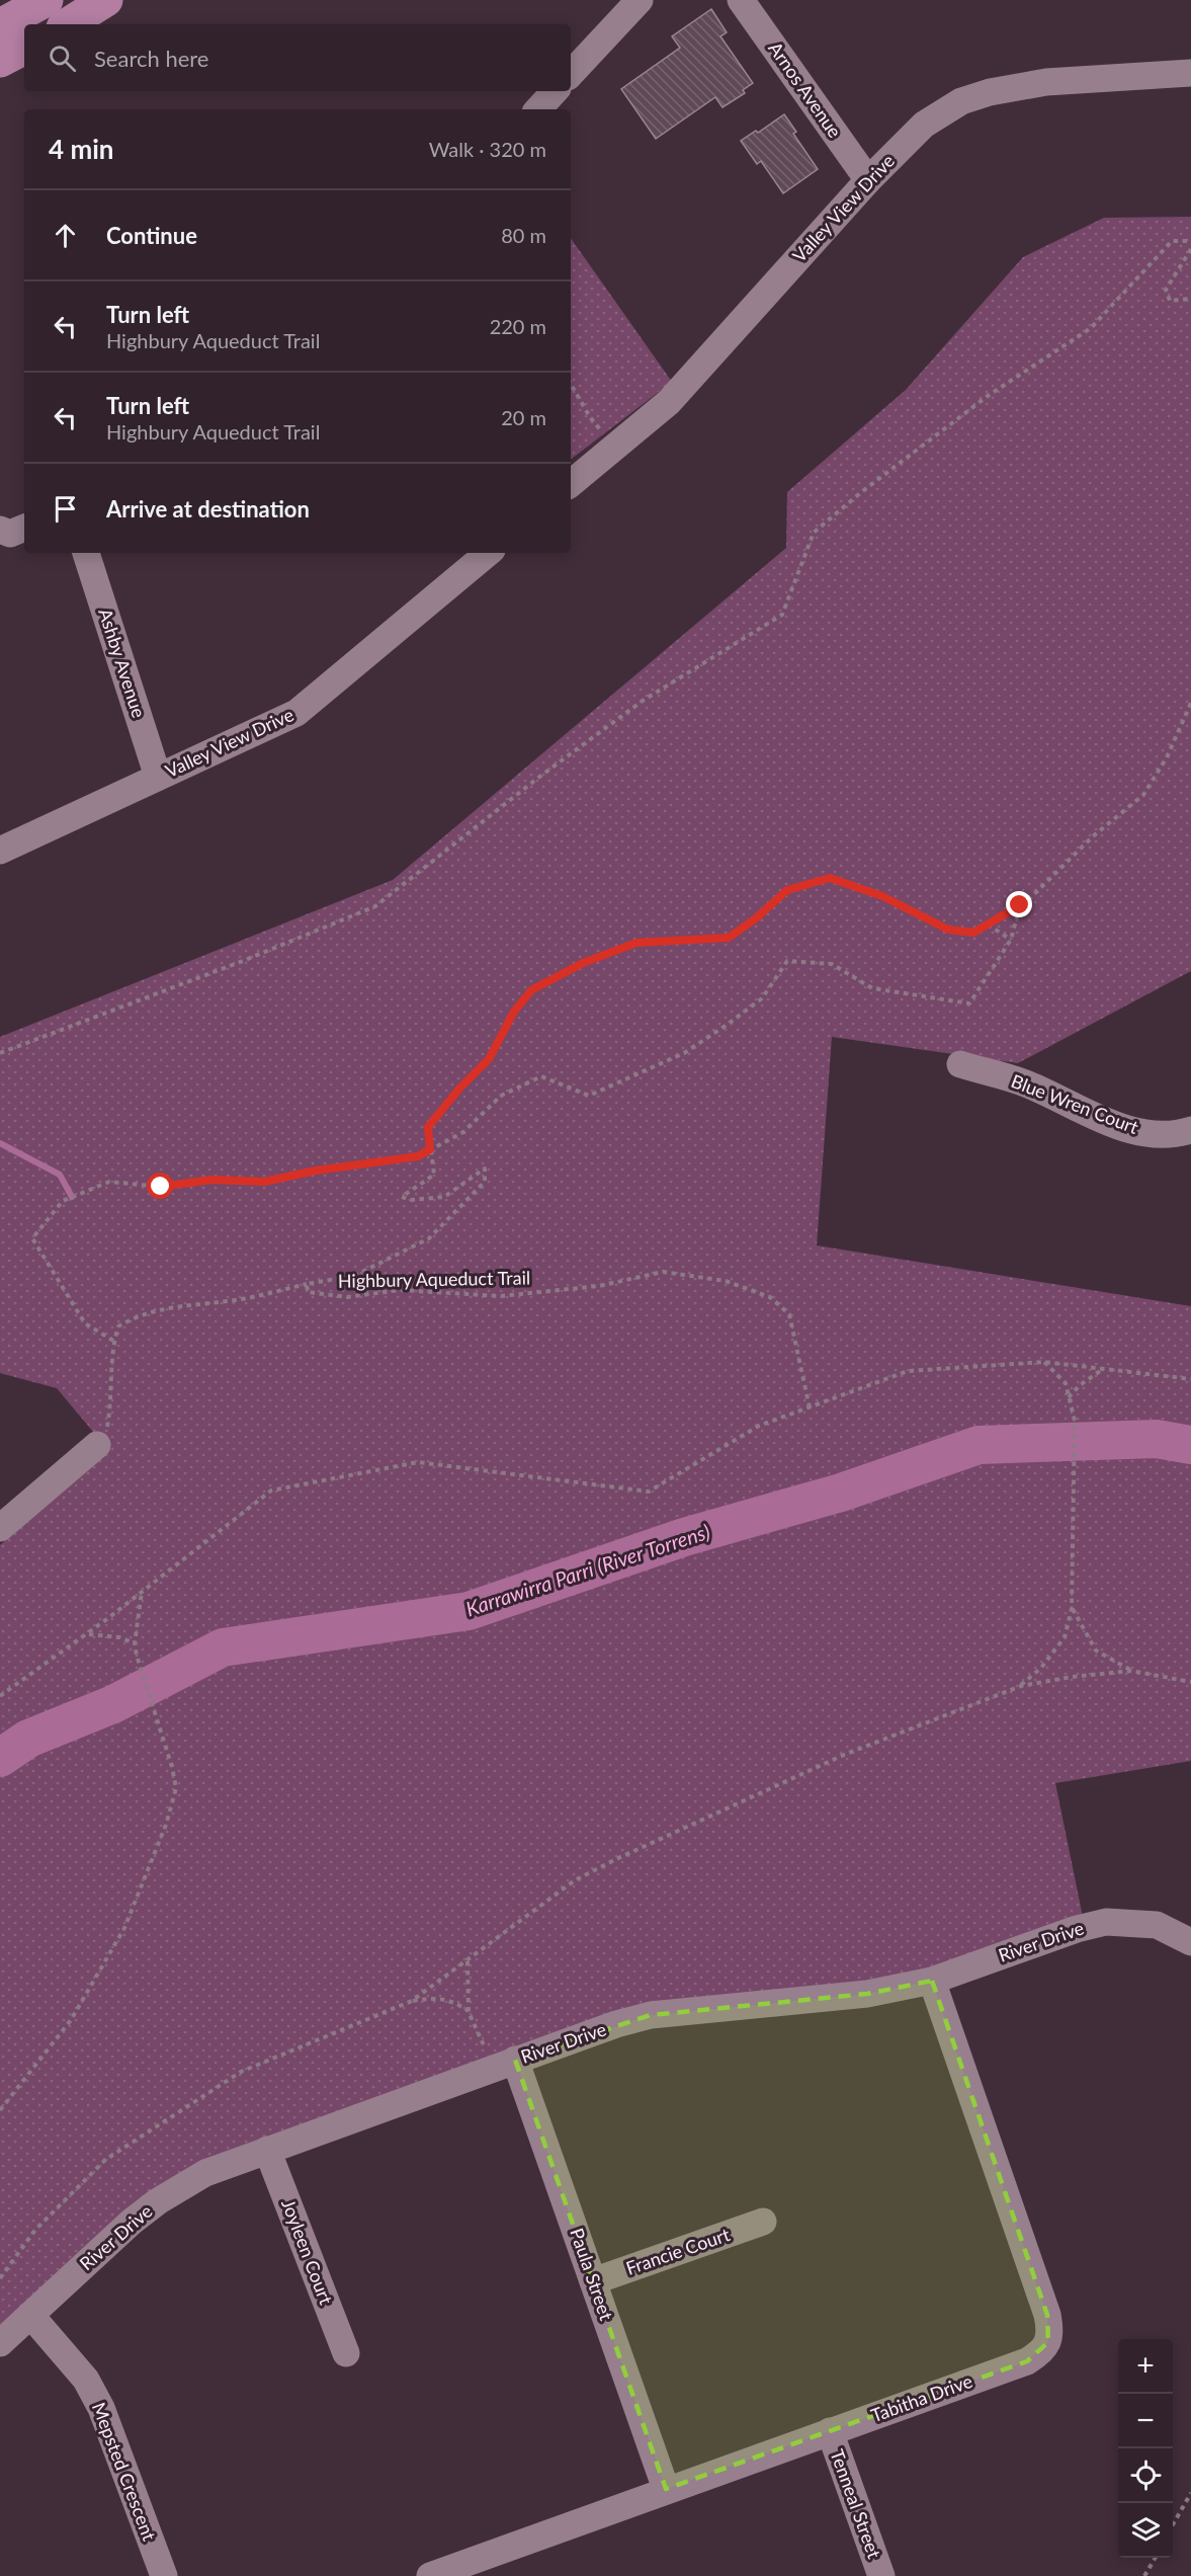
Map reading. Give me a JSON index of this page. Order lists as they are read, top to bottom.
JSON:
{
  "streets": {
    "street": [
      "Arnos Avenue",
      "Valley View Drive",
      "Ashby Avenue",
      "Blue Wren Court",
      "River Drive",
      "Joyleen Court",
      "Francie Court",
      "Paula Street",
      "Tabitha Drive",
      "Mepsted Crescent",
      "Tenneal Street"
    ],
    "path": ["Highbury Aqueduct Trail"]
  },
  "crossings": [
    ["Arnos Avenue", "Valley View Drive"],
    ["Valley View Drive", "Ashby Avenue"],
    ["River Drive", "Joyleen Court"],
    ["River Drive", "Paula Street"],
    ["River Drive", "Tabitha Drive"],
    ["River Drive", "Mepsted Crescent"],
    ["Francie Court", "Paula Street"],
    ["Paula Street", "Tabitha Drive"],
    ["Tabitha Drive", "Tenneal Street"]
  ],
  "water": ["Karrawirra Parri (River Torrens)"],
  "page": {
    "search": "Search here",
    "heading": ["4 min", "Walk · 320 m"],
    "list": [
      ["Continue", "80 m"],
      ["Turn left", "Highbury Aqueduct Trail", "220 m"],
      ["Turn left", "Highbury Aqueduct Trail", "20 m"],
      "Arrive at destination"
    ],
    "map_buttons": ["+", "−"]
  }
}
